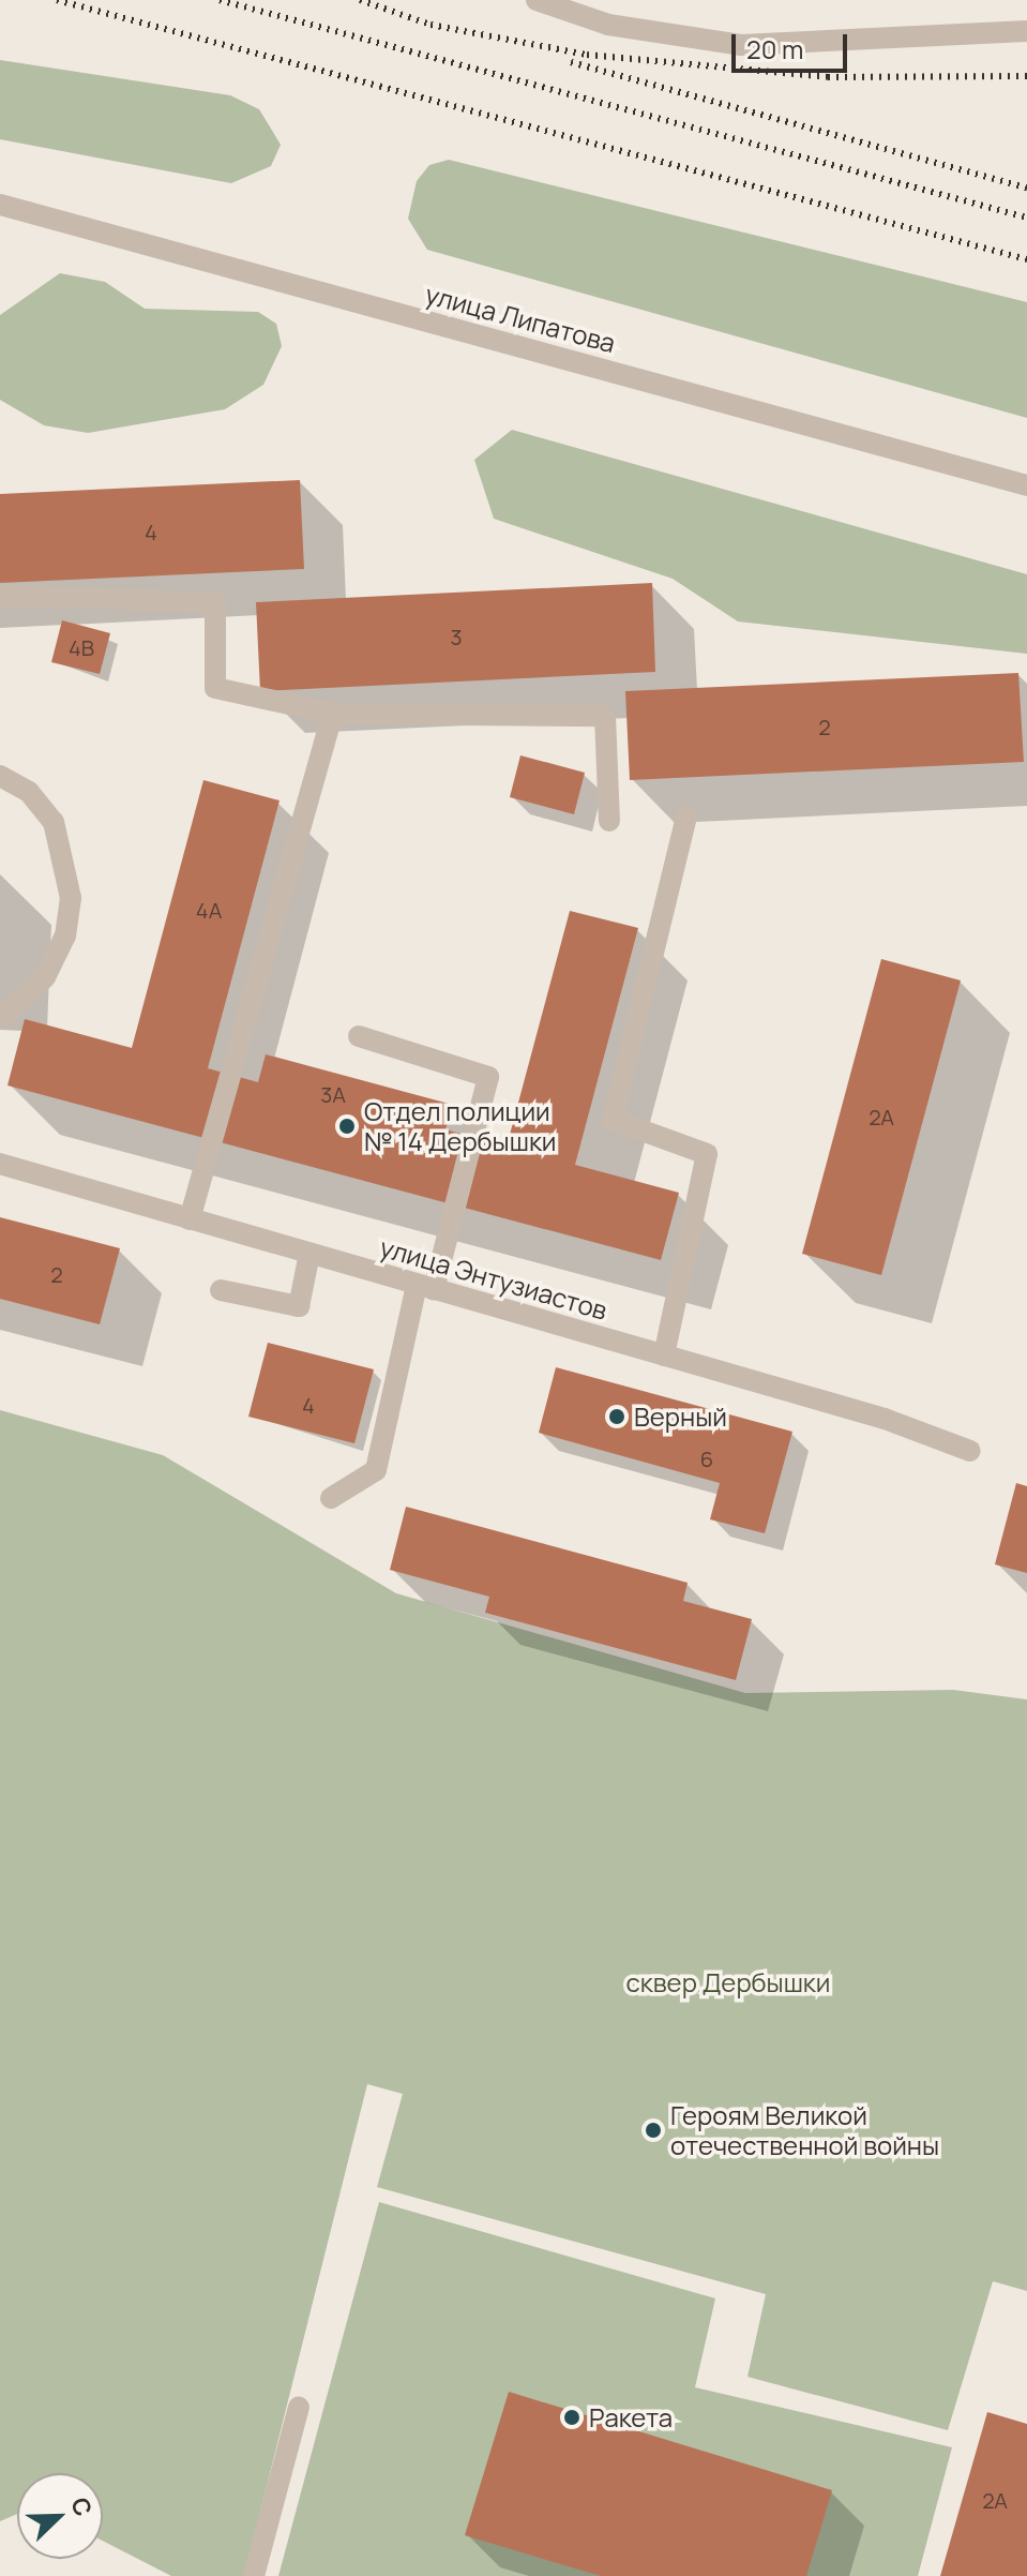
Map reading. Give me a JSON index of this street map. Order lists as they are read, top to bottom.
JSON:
{
  "streets": {
    "street": ["улица Липатова", "улица Энтузиастов"]
  },
  "parks": ["сквер Дербышки"],
  "places": [
    "Отдел полиции № 14 Дербышки",
    "Верный",
    "Героям Великой отечественной войны",
    "Ракета"
  ],
  "house_numbers": [
    "4",
    "3",
    "4В",
    "2",
    "4А",
    "3А",
    "2А",
    "2",
    "4",
    "6",
    "2А"
  ],
  "scale_bar": "20 m",
  "north": "top right"
}
